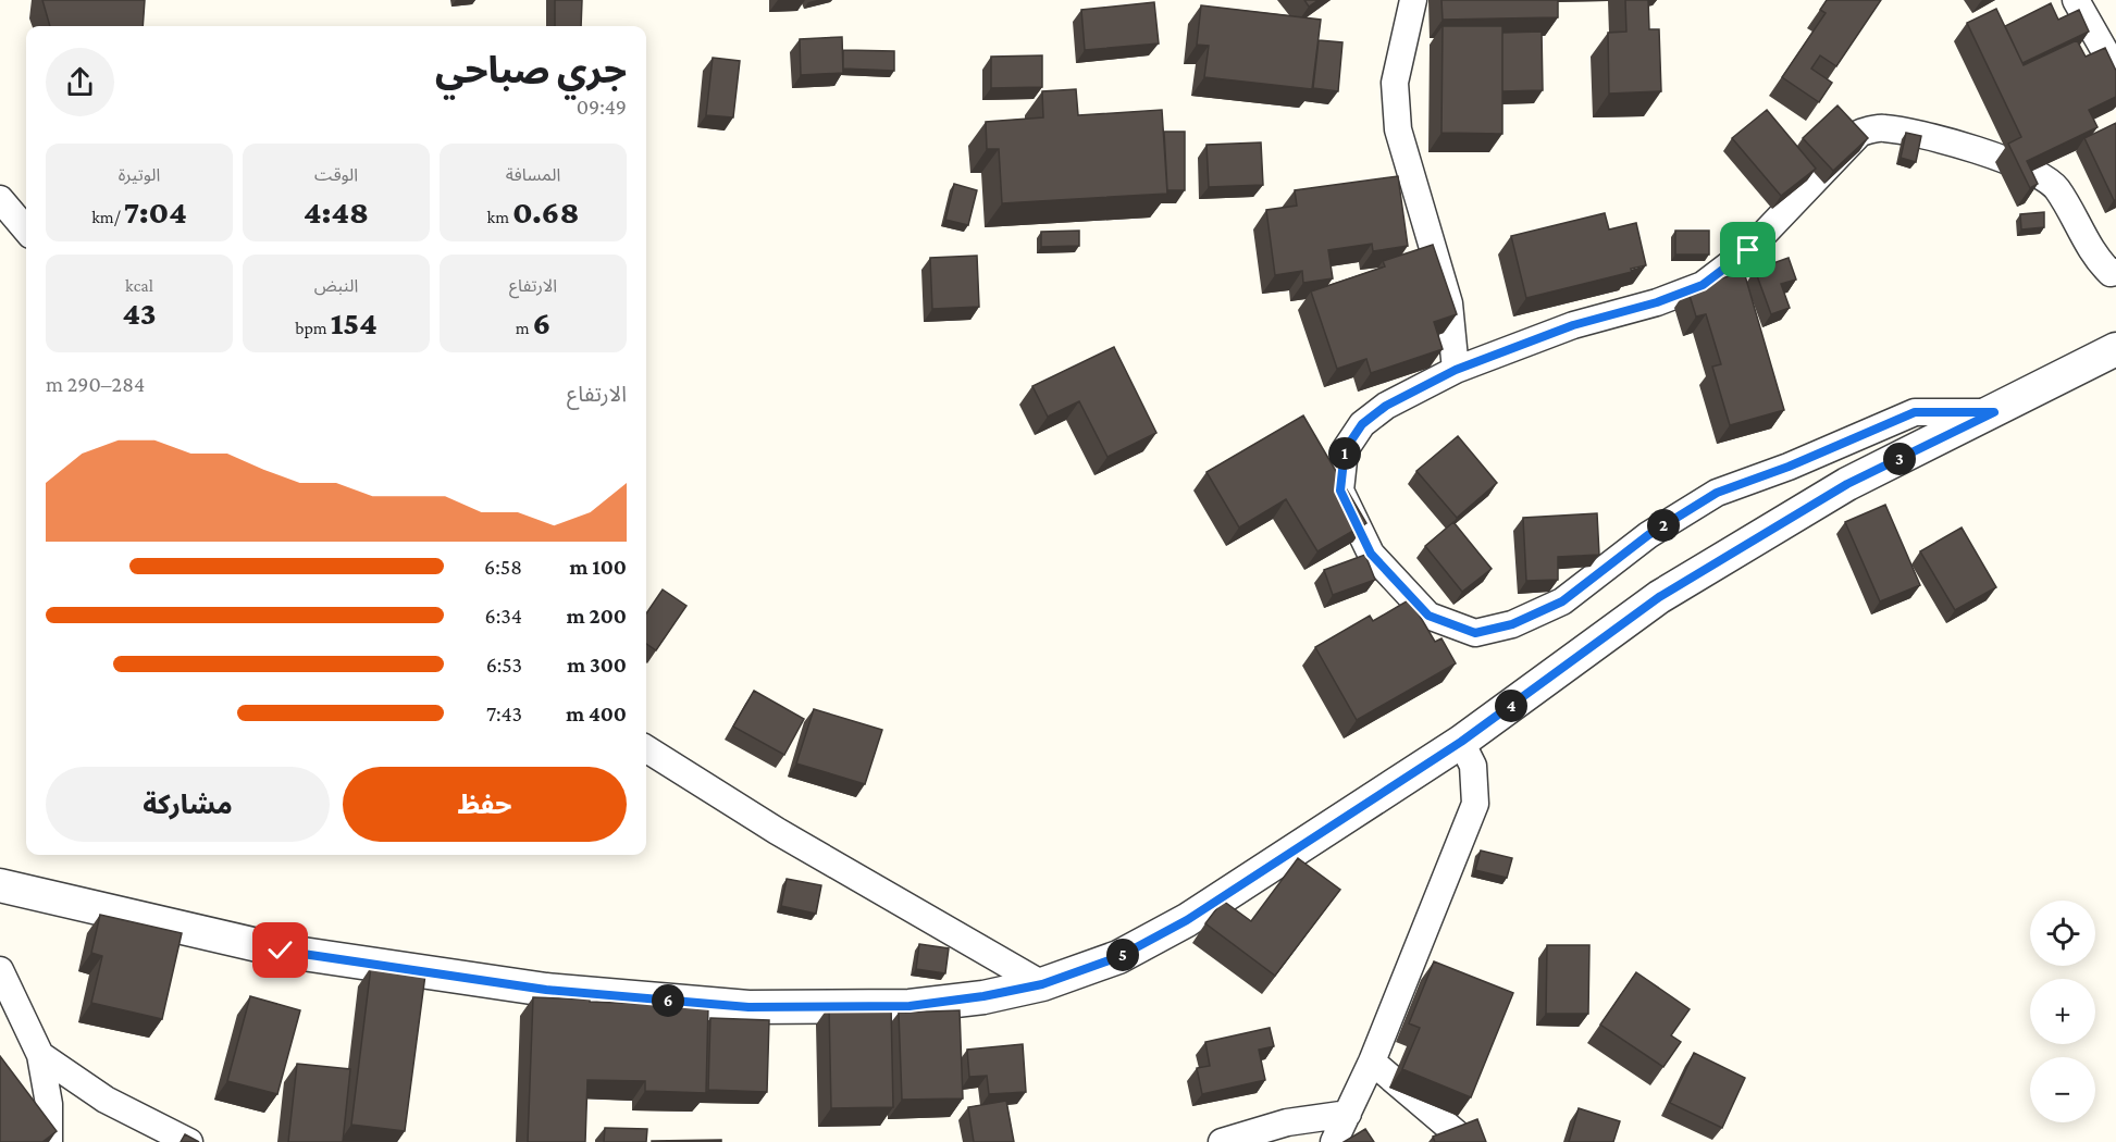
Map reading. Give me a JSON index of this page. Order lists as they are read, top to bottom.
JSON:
{
  "page": {
    "heading": ["جري صباحي", "09:49"],
    "stats": [
      ["المسافة", "0.68 km"],
      ["الوقت", "4:48"],
      ["الوتيرة", "7:04 /km"],
      ["الارتفاع", "6 m"],
      ["النبض", "154 bpm"],
      ["kcal", "43"]
    ],
    "chart": ["الارتفاع", "284–290 m"],
    "pins": [
      "1",
      "3",
      "2",
      "4",
      "5",
      "6"
    ],
    "list": [
      {
        "name": "100 m",
        "note": "6:58"
      },
      {
        "name": "200 m",
        "note": "6:34"
      },
      {
        "name": "300 m",
        "note": "6:53"
      },
      {
        "name": "400 m",
        "note": "7:43"
      }
    ],
    "buttons": ["حفظ", "مشاركة"],
    "map_buttons": ["+", "−"]
  }
}
